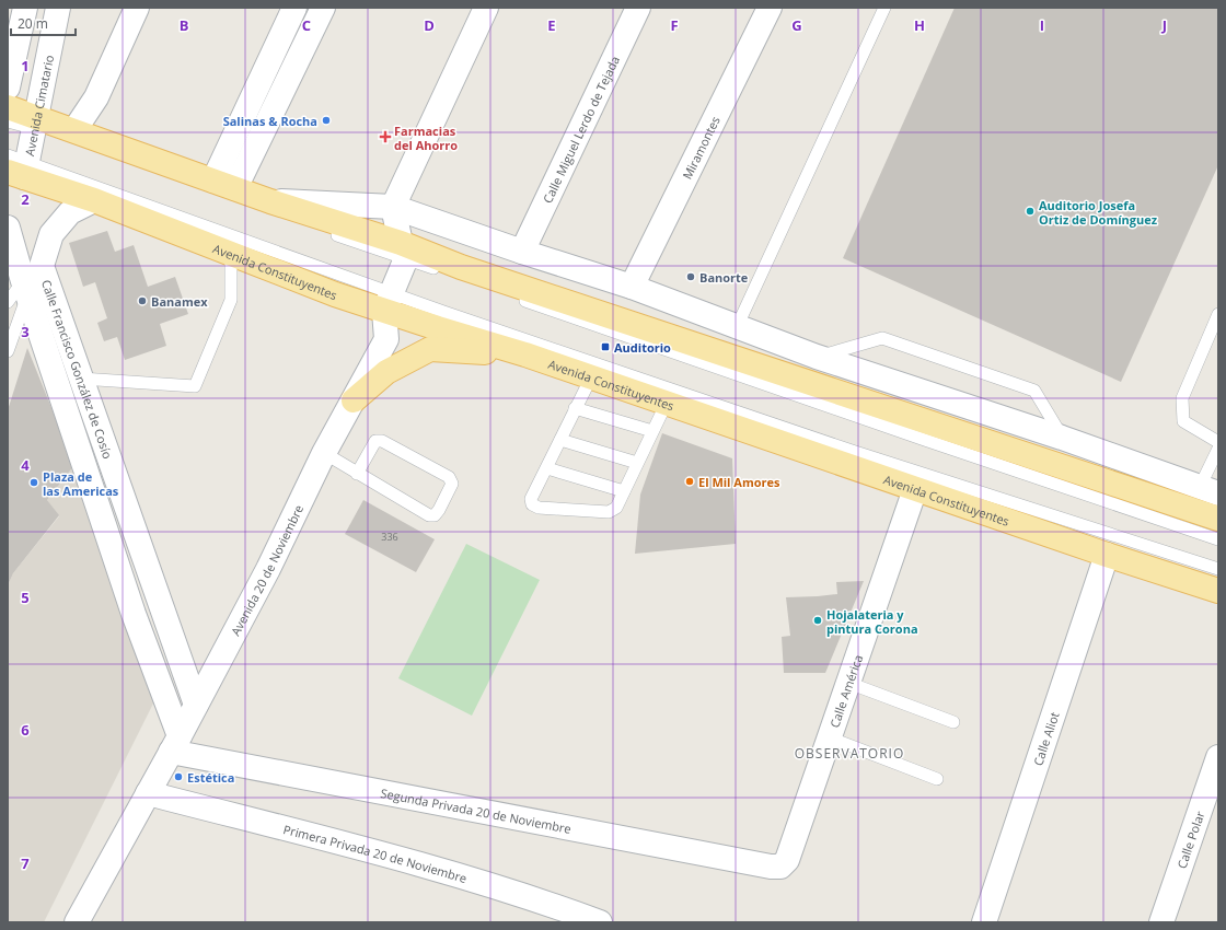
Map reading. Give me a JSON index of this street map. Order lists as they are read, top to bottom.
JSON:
{
  "streets": {
    "main road": ["Avenida Constituyentes"],
    "street": [
      "Avenida Cimatario",
      "Calle Miguel Lerdo de Tejada",
      "Miramontes",
      "Calle Francisco González de Cosío",
      "Avenida 20 de Noviembre",
      "Calle América",
      "Calle Aliot",
      "Segunda Privada 20 de Noviembre",
      "Calle Polar",
      "Primera Privada 20 de Noviembre"
    ]
  },
  "crossings": [
    ["Avenida Cimatario", "Avenida Constituyentes"],
    ["Avenida Constituyentes", "Calle Francisco González de Cosío"],
    ["Avenida Constituyentes", "Avenida 20 de Noviembre"],
    ["Avenida Constituyentes", "Calle América"],
    ["Avenida Constituyentes", "Calle Aliot"],
    ["Calle Francisco González de Cosío", "Avenida 20 de Noviembre"],
    ["Calle Francisco González de Cosío", "Segunda Privada 20 de Noviembre"],
    ["Avenida 20 de Noviembre", "Segunda Privada 20 de Noviembre"],
    ["Avenida 20 de Noviembre", "Primera Privada 20 de Noviembre"],
    ["Calle América", "Segunda Privada 20 de Noviembre"]
  ],
  "districts": ["OBSERVATORIO"],
  "places": {
    "other": [
      "Salinas & Rocha",
      "Auditorio Josefa Ortiz de Domínguez",
      "Banorte",
      "Banamex",
      "El Mil Amores",
      "Plaza de las Americas",
      "Hojalateria y pintura Corona",
      "Estética"
    ],
    "health": ["Farmacias del Ahorro"],
    "transit": ["Auditorio"]
  },
  "house_numbers": ["336"],
  "scale_bar": "20 m",
  "grid": {
    "columns": [
      "B",
      "C",
      "D",
      "E",
      "F",
      "G",
      "H",
      "I",
      "J"
    ],
    "rows": [
      "1",
      "2",
      "3",
      "4",
      "5",
      "6",
      "7"
    ]
  }
}
